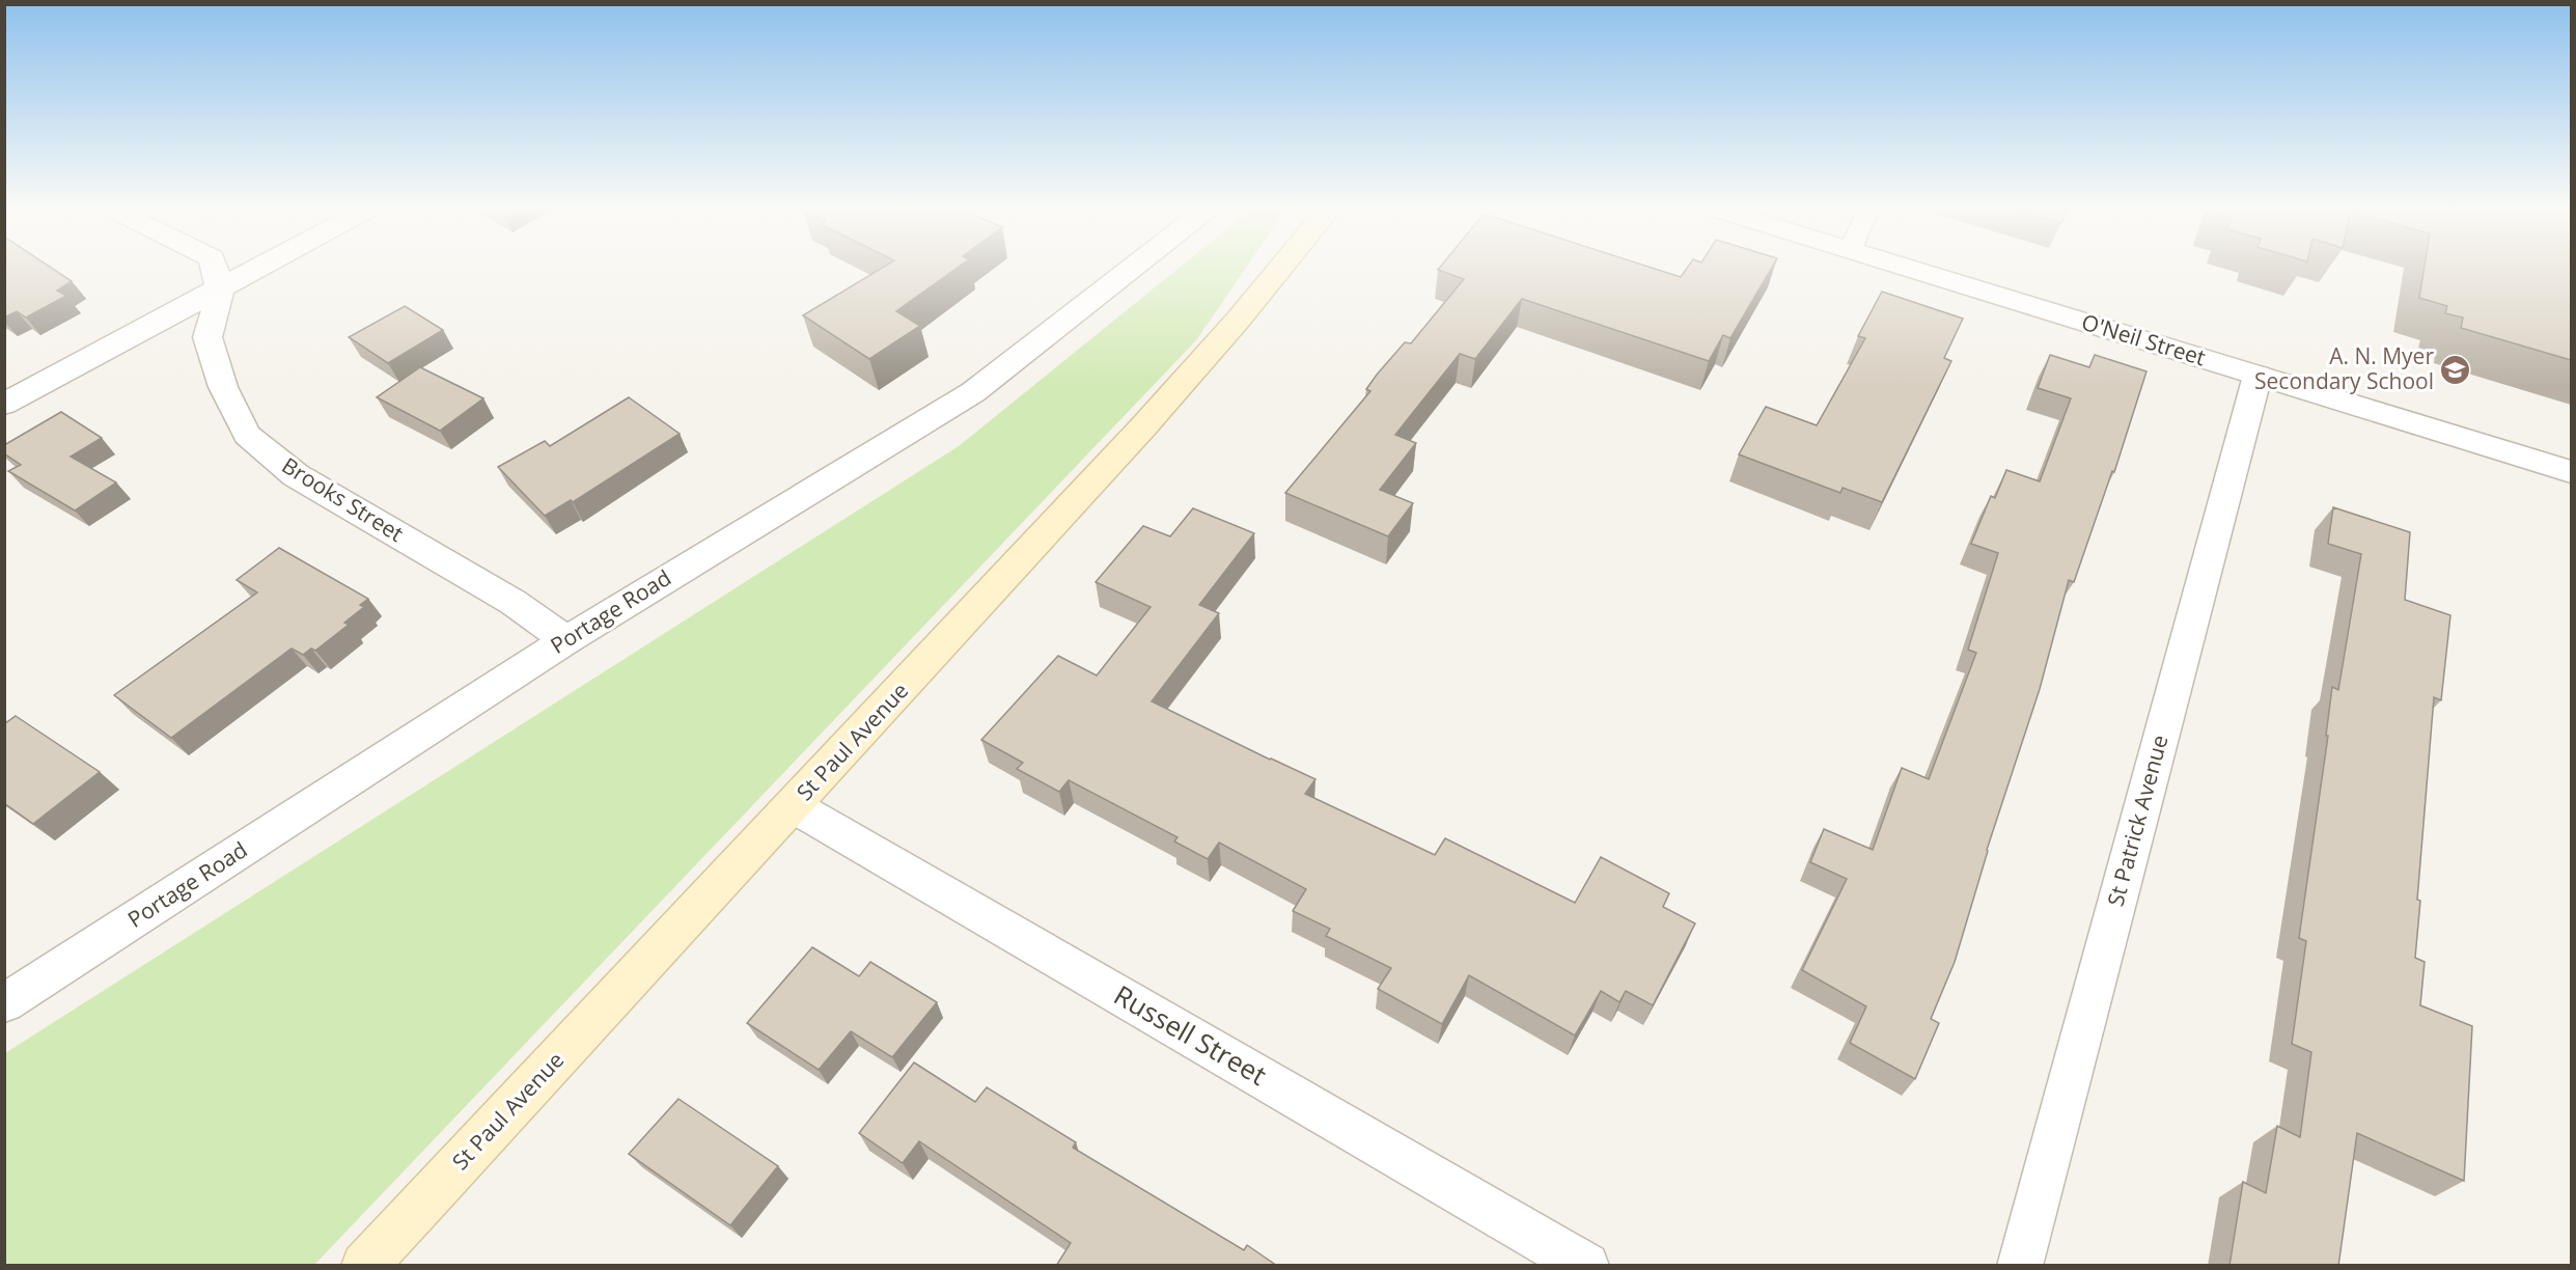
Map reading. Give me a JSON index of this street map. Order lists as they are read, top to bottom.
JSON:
{
  "streets": {
    "main road": ["St Paul Avenue"],
    "street": [
      "O'Neil Street",
      "Brooks Street",
      "Portage Road",
      "St Patrick Avenue",
      "Russell Street"
    ]
  },
  "crossings": [
    ["O'Neil Street", "St Patrick Avenue"],
    ["Brooks Street", "Portage Road"],
    ["St Paul Avenue", "Russell Street"]
  ],
  "places": {
    "school or university": ["A. N. Myer Secondary School"]
  }
}
